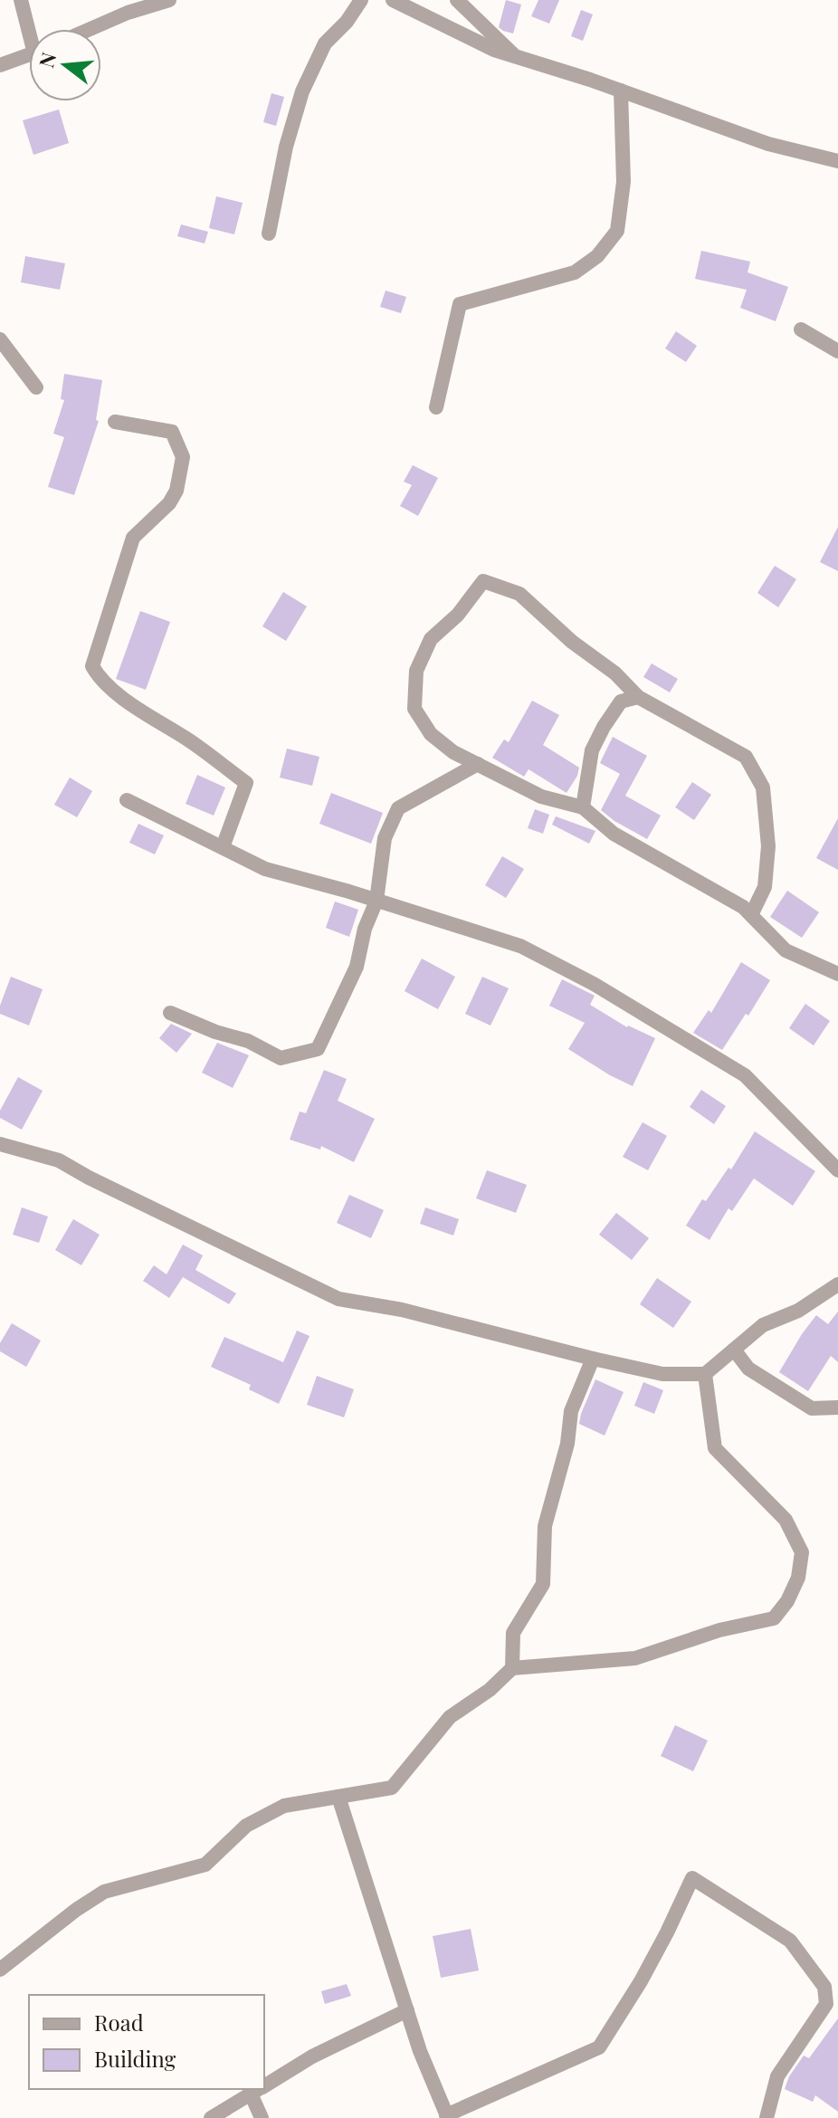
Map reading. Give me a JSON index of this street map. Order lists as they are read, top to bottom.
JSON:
{
  "legend": ["Road", "Building"],
  "north": "left"
}
